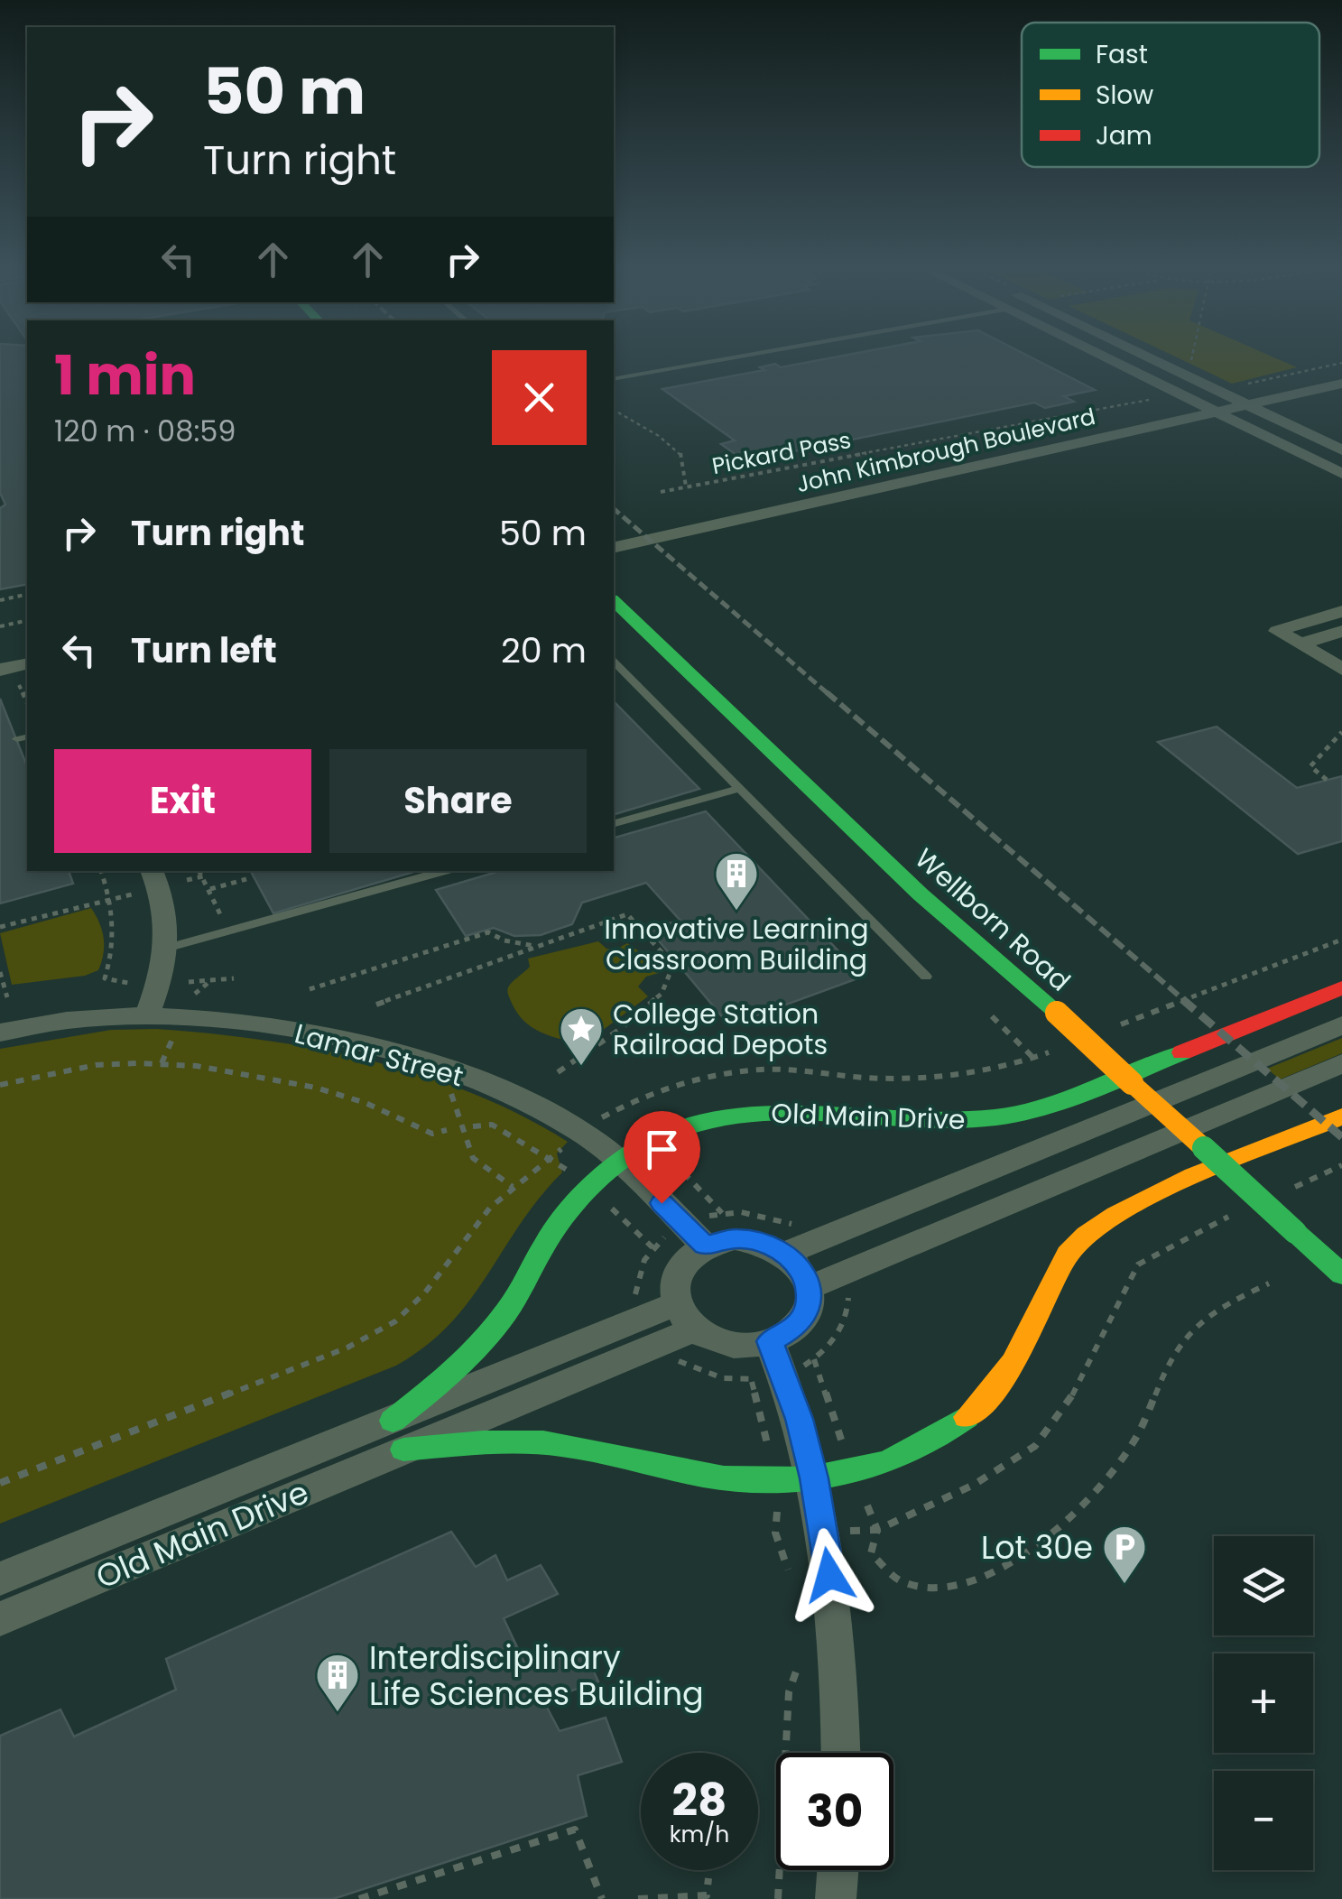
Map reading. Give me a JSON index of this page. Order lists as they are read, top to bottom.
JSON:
{
  "streets": {
    "street": [
      "John Kimbrough Boulevard",
      "Wellborn Road",
      "Lamar Street",
      "Old Main Drive"
    ],
    "path": ["Pickard Pass"]
  },
  "crossings": [
    ["Wellborn Road", "Old Main Drive"],
    ["Lamar Street", "Old Main Drive"]
  ],
  "places": {
    "building": ["Innovative Learning Classroom Building", "Interdisciplinary Life Sciences Building"],
    "place": ["College Station Railroad Depots"],
    "parking": ["Lot 30e"]
  },
  "legend": ["Fast", "Slow", "Jam"],
  "page": {
    "turn": ["50 m", "Turn right"],
    "heading": ["1 min", "120 m · 08:59"],
    "list": [
      {
        "name": "Turn right",
        "value": "50 m"
      },
      {
        "name": "Turn left",
        "value": "20 m"
      }
    ],
    "buttons": ["Exit", "Share"],
    "map_buttons": ["+", "−"],
    "speed": "28 km/h",
    "limit": "30"
  }
}
